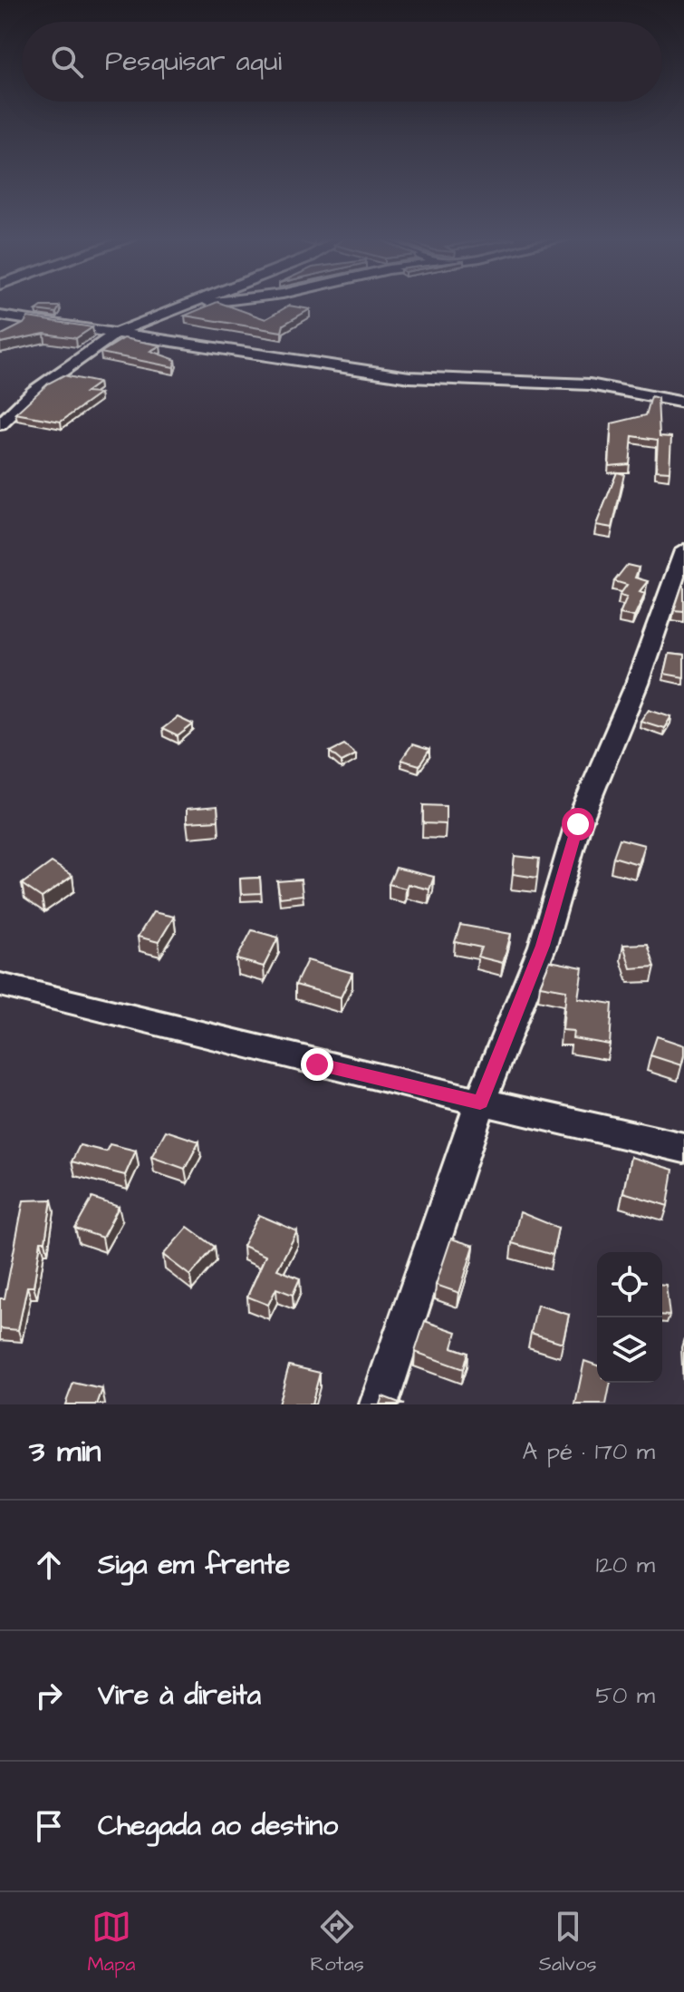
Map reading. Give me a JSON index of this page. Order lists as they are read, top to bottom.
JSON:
{
  "page": {
    "search": "Pesquisar aqui",
    "heading": ["3 min", "A pé · 170 m"],
    "list": [
      ["Siga em frente", "120 m"],
      ["Vire à direita", "50 m"],
      "Chegada ao destino"
    ],
    "nav": ["Mapa", "Rotas", "Salvos"]
  }
}
